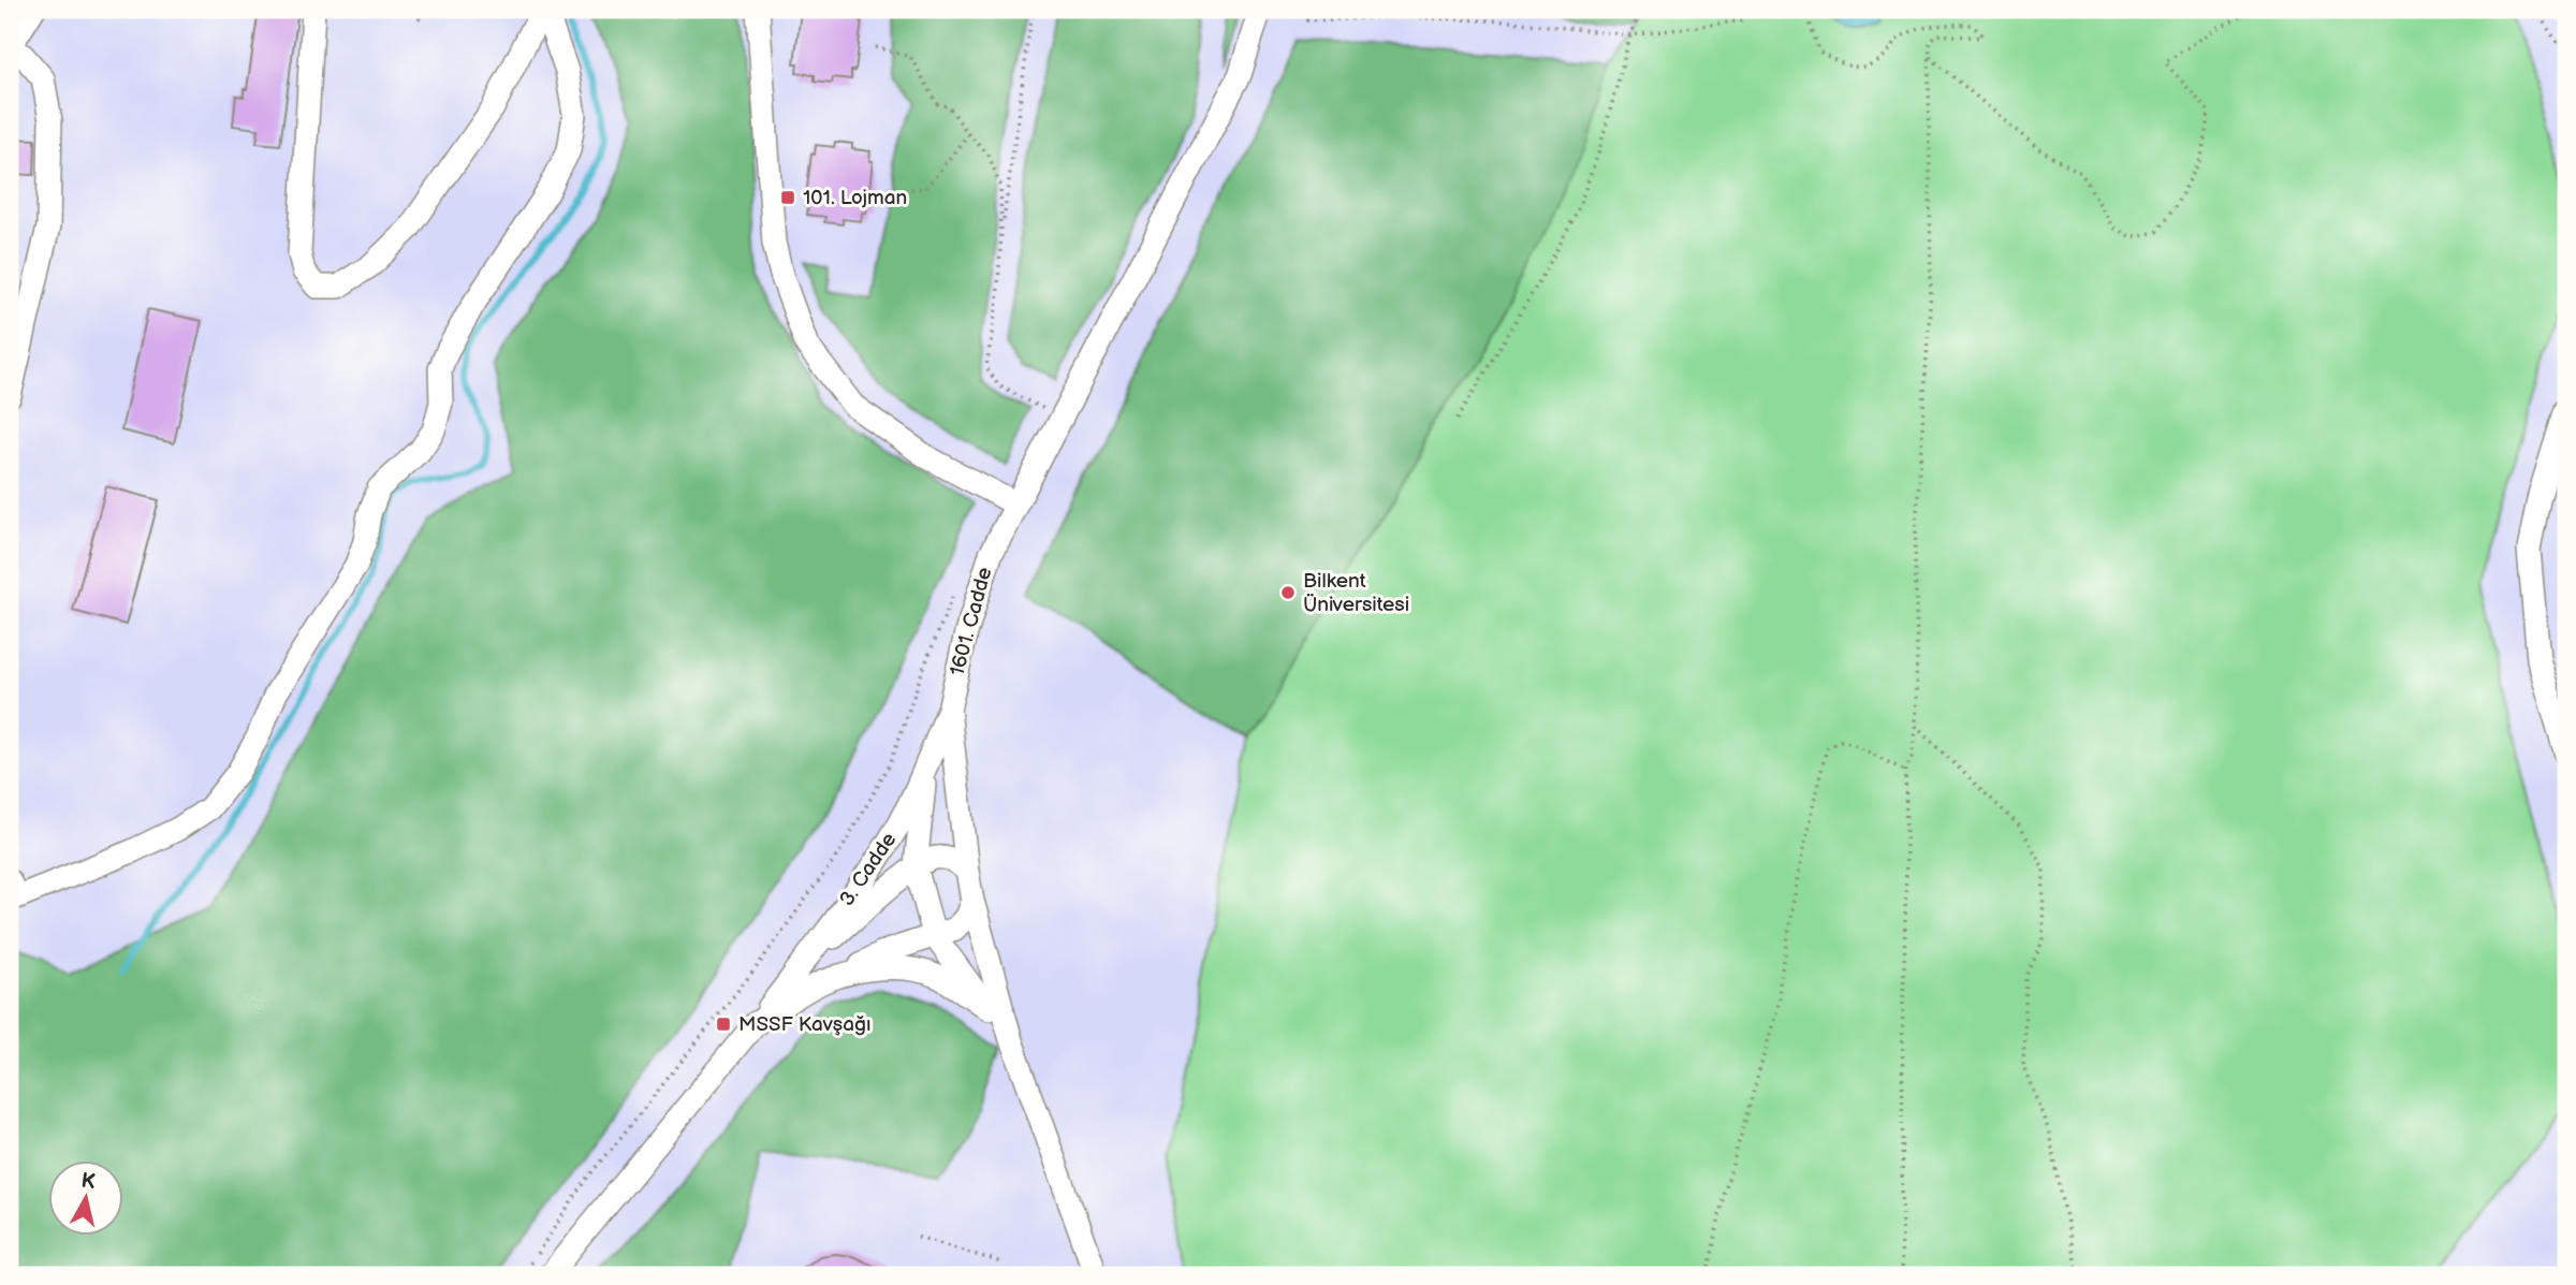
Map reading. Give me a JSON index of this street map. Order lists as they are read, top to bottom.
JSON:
{
  "streets": {
    "street": ["1601. Cadde", "3. Cadde"]
  },
  "crossings": [
    ["1601. Cadde", "3. Cadde"]
  ],
  "places": {
    "transit": ["101. Lojman", "MSSF Kavşağı"],
    "other": ["Bilkent Üniversitesi"]
  },
  "north": "top"
}
